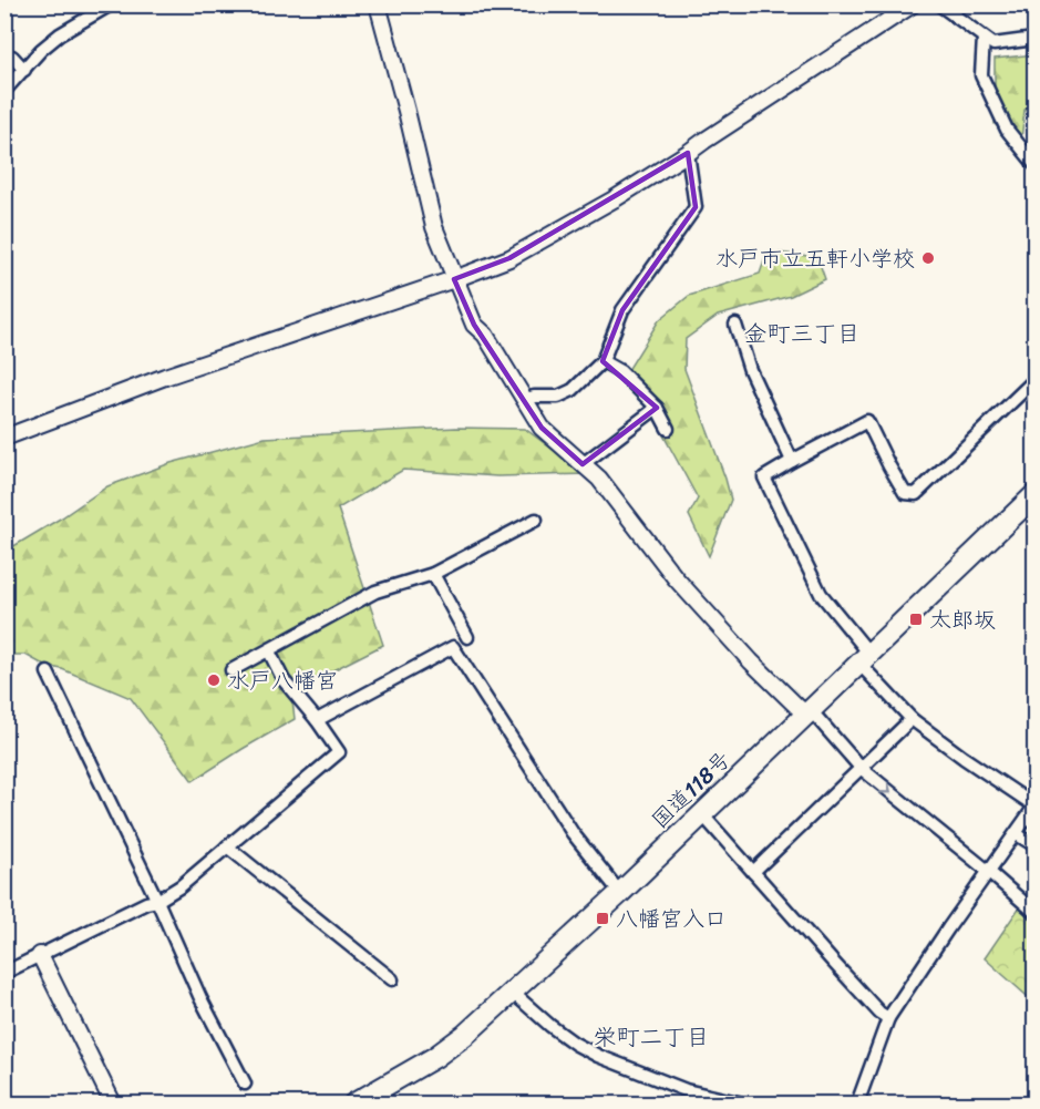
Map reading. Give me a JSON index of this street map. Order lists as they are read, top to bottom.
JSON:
{
  "streets": {
    "highway": ["国道118号"]
  },
  "districts": ["金町三丁目", "栄町二丁目"],
  "places": {
    "other": ["水戸市立五軒小学校", "水戸八幡宮"],
    "transit": ["太郎坂", "八幡宮入口"]
  }
}
